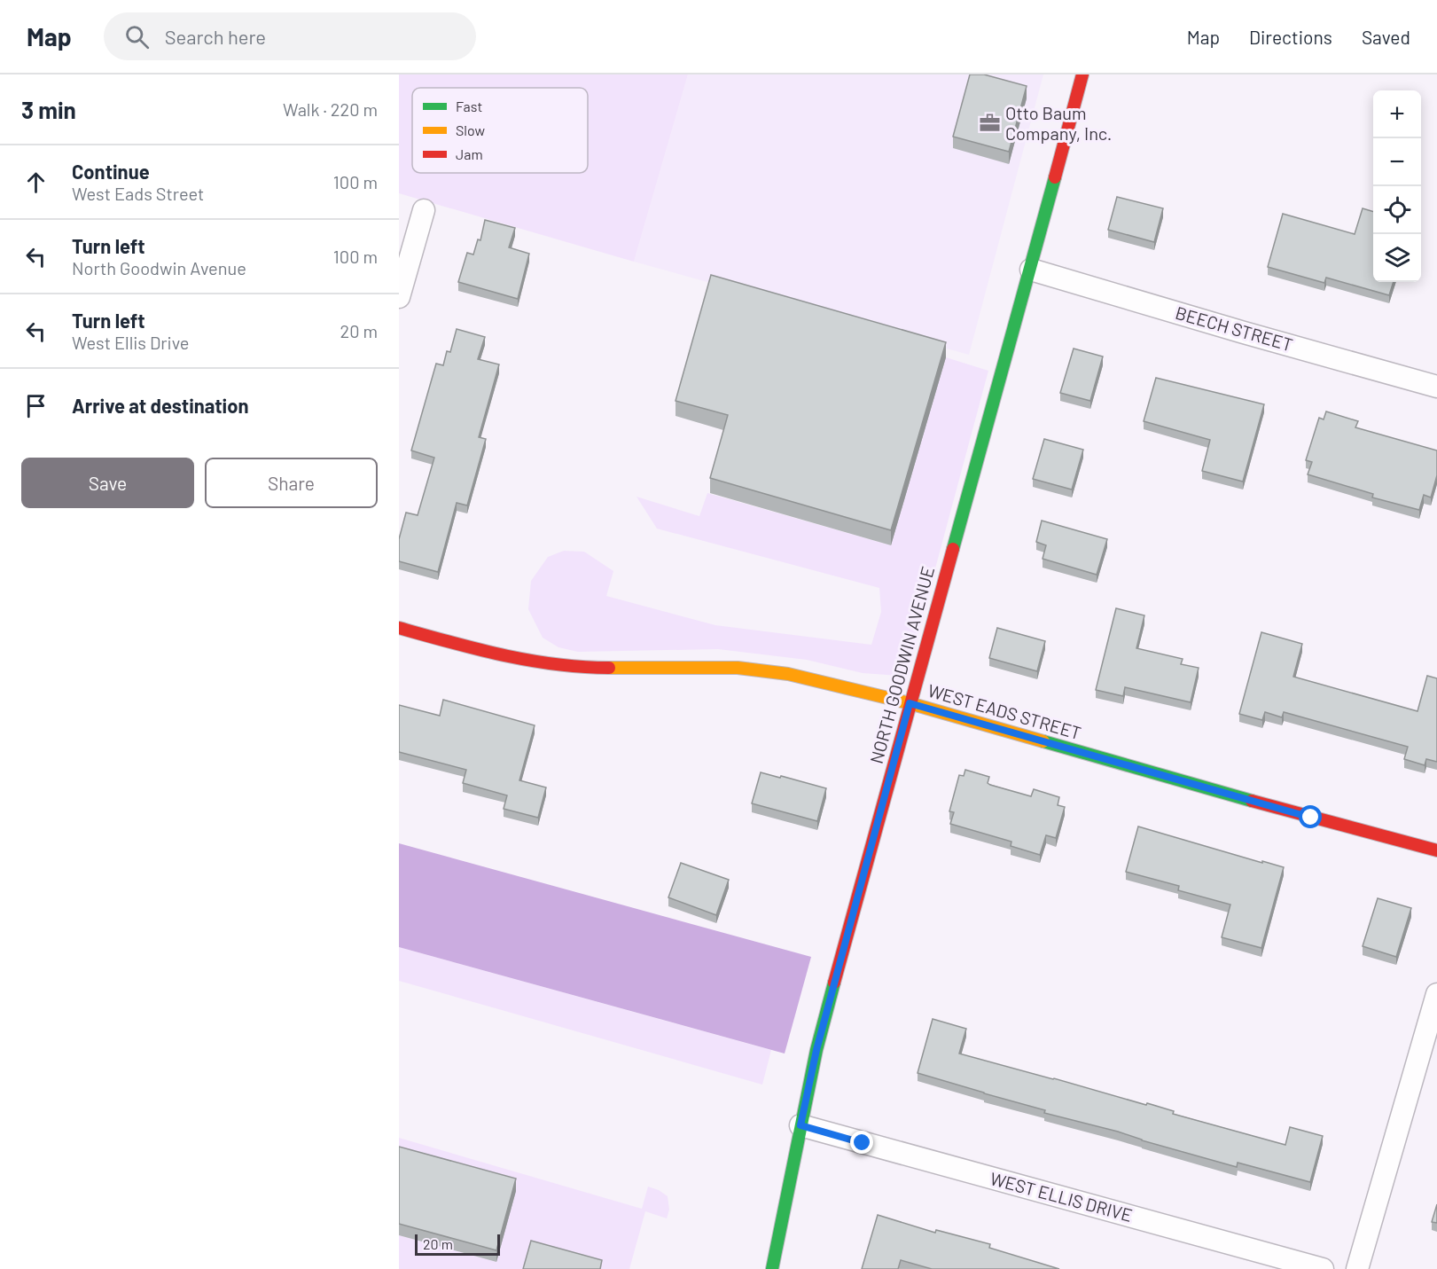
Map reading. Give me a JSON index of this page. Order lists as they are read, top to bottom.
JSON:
{
  "streets": {
    "street": [
      "BEECH STREET",
      "NORTH GOODWIN AVENUE",
      "WEST EADS STREET",
      "WEST ELLIS DRIVE"
    ]
  },
  "crossings": [
    ["BEECH STREET", "NORTH GOODWIN AVENUE"],
    ["NORTH GOODWIN AVENUE", "WEST EADS STREET"],
    ["NORTH GOODWIN AVENUE", "WEST ELLIS DRIVE"]
  ],
  "places": {
    "office": ["Otto Baum Company, Inc."]
  },
  "legend": ["Fast", "Slow", "Jam"],
  "scale_bar": "20 m",
  "page": {
    "header": "Map",
    "search": "Search here",
    "nav": ["Map", "Directions", "Saved"],
    "heading": ["3 min", "Walk · 220 m"],
    "map_buttons": ["+", "−"],
    "list": [
      ["Continue", "West Eads Street", "100 m"],
      ["Turn left", "North Goodwin Avenue", "100 m"],
      ["Turn left", "West Ellis Drive", "20 m"],
      "Arrive at destination"
    ],
    "buttons": ["Save", "Share"],
    "scale": "20 m"
  }
}
